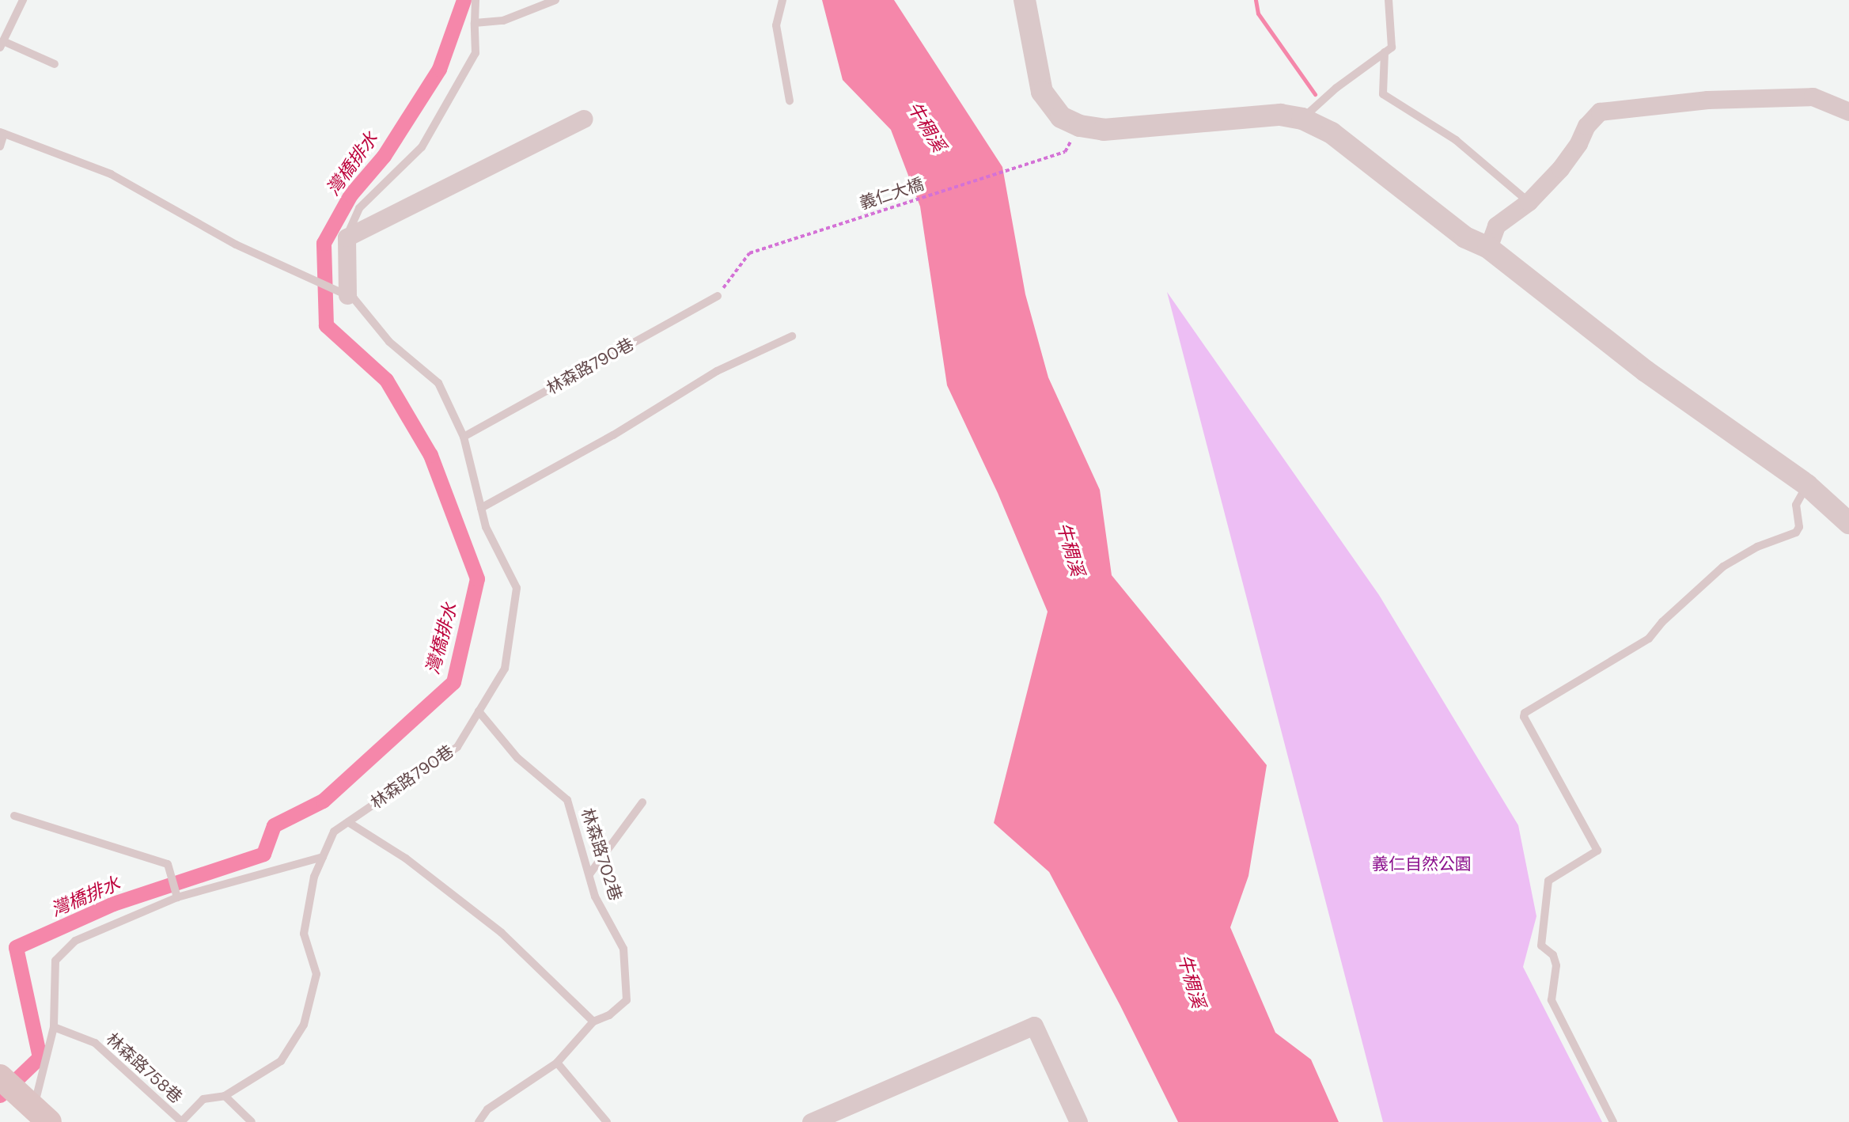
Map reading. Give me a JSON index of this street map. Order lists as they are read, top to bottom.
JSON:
{
  "streets": {
    "lane": ["林森路790巷", "林森路702巷", "林森路758巷"],
    "path": ["義仁大橋"]
  },
  "crossings": [
    ["義仁大橋", "林森路790巷"],
    ["林森路790巷", "林森路702巷"],
    ["林森路790巷", "林森路758巷"]
  ],
  "water": ["牛稠溪", "灣橋排水"],
  "parks": ["義仁自然公園"]
}
